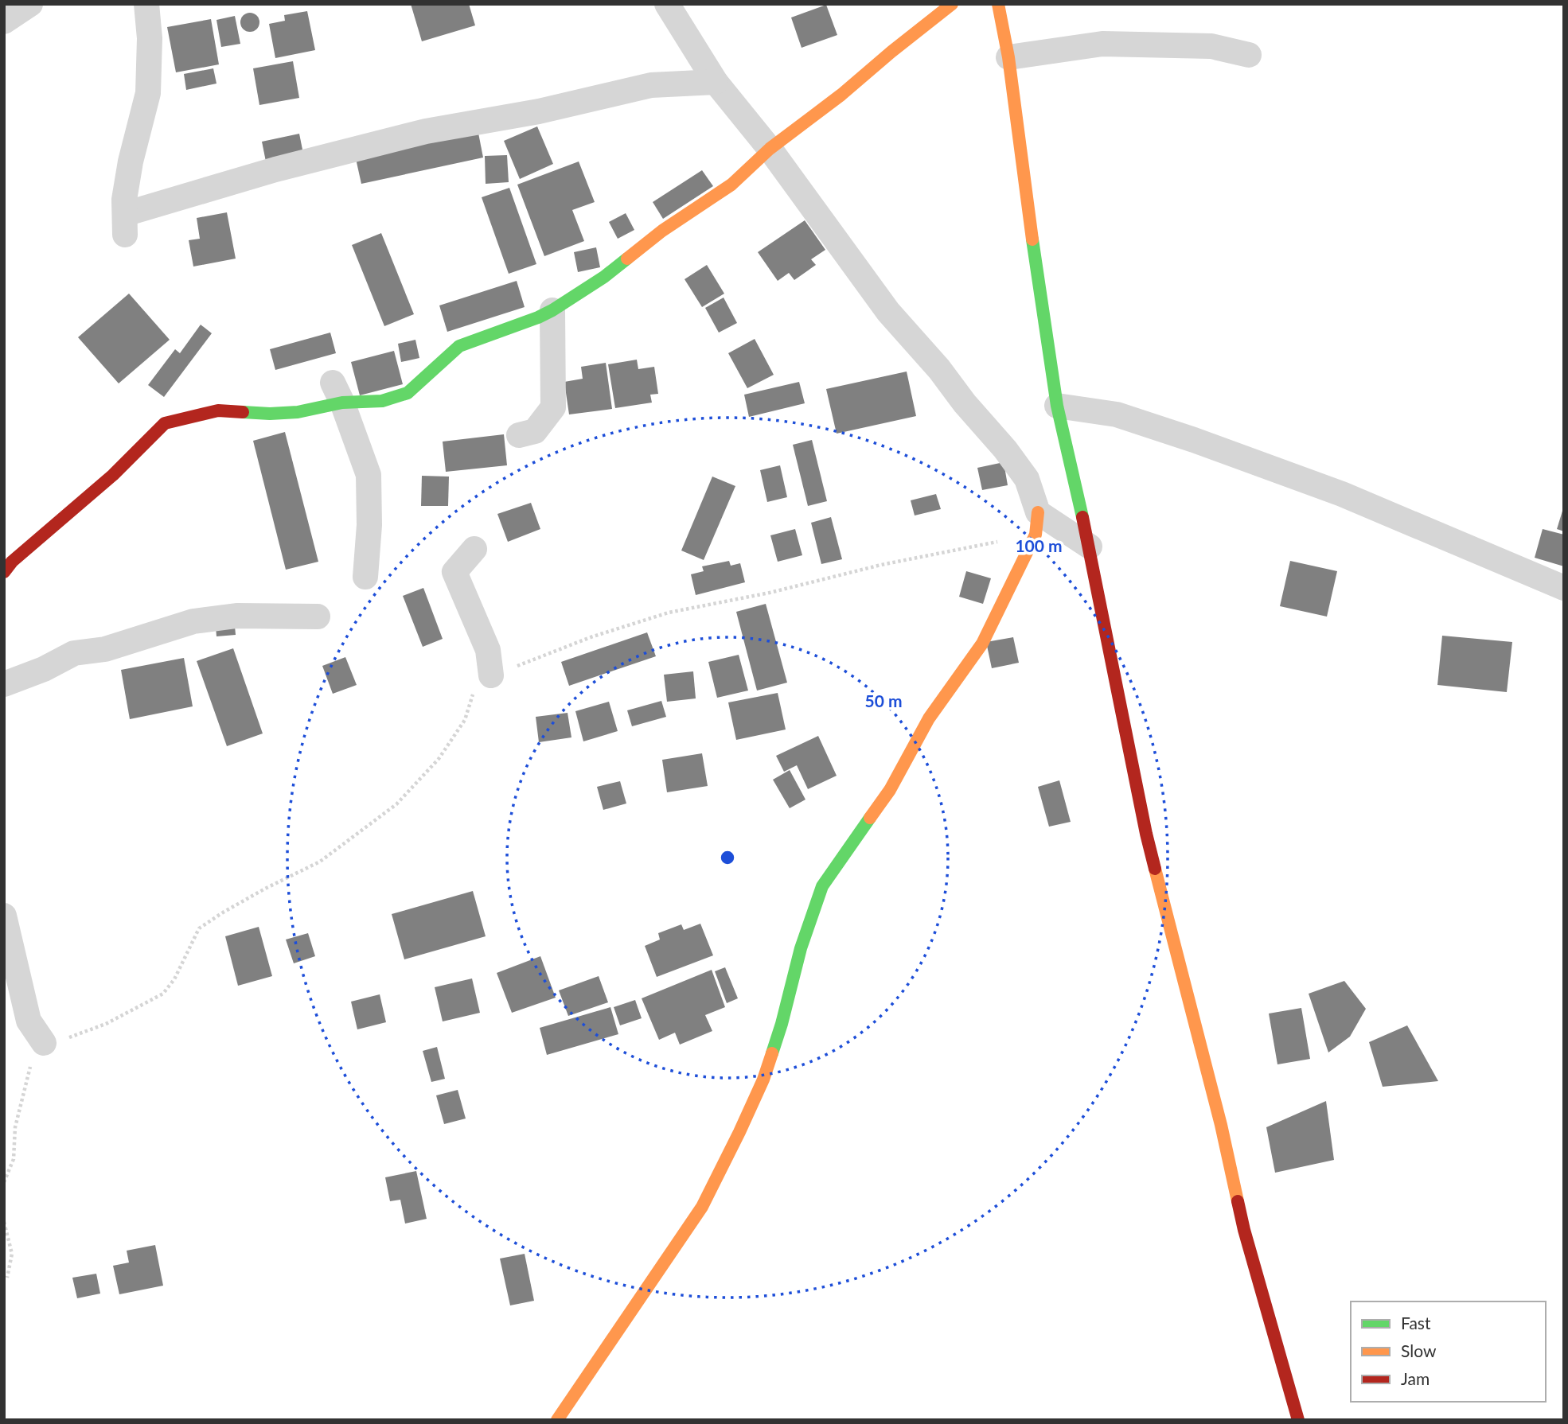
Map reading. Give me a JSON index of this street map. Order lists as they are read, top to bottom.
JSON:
{
  "legend": ["Fast", "Slow", "Jam"],
  "rings": ["100 m", "50 m"]
}
